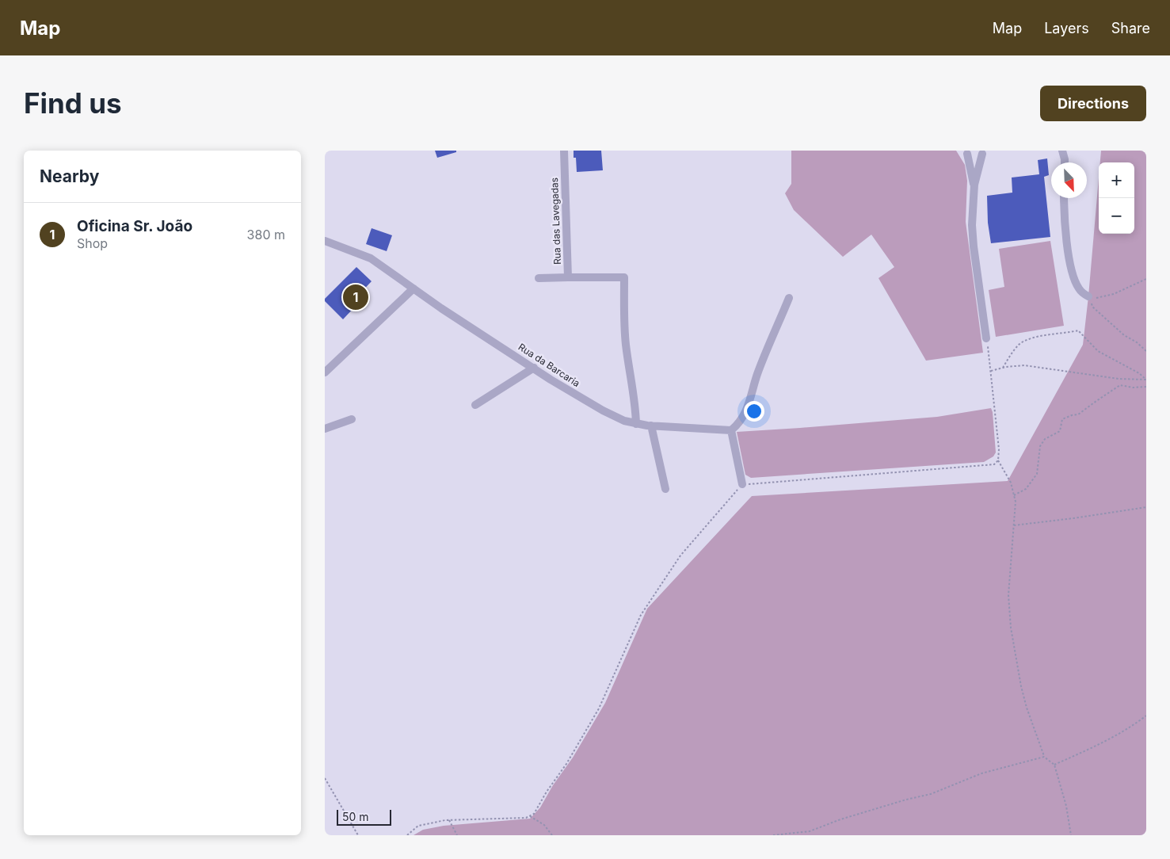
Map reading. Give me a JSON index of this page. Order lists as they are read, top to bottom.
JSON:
{
  "streets": {
    "street": ["Rua das Lavegadas", "Rua da Barcaria"]
  },
  "crossings": [
    ["Rua das Lavegadas", "Rua da Barcaria"]
  ],
  "scale_bar": "50 m",
  "north": "bottom right",
  "page": {
    "header": "Map",
    "nav": ["Map", "Layers", "Share"],
    "buttons": "Directions",
    "title": "Find us",
    "heading": "Nearby",
    "map_buttons": ["+", "−"],
    "list": [
      {
        "mark": "1",
        "name": "Oficina Sr. João",
        "note": "Shop",
        "value": "380 m"
      }
    ],
    "pins": "1",
    "scale": "50 m"
  }
}
